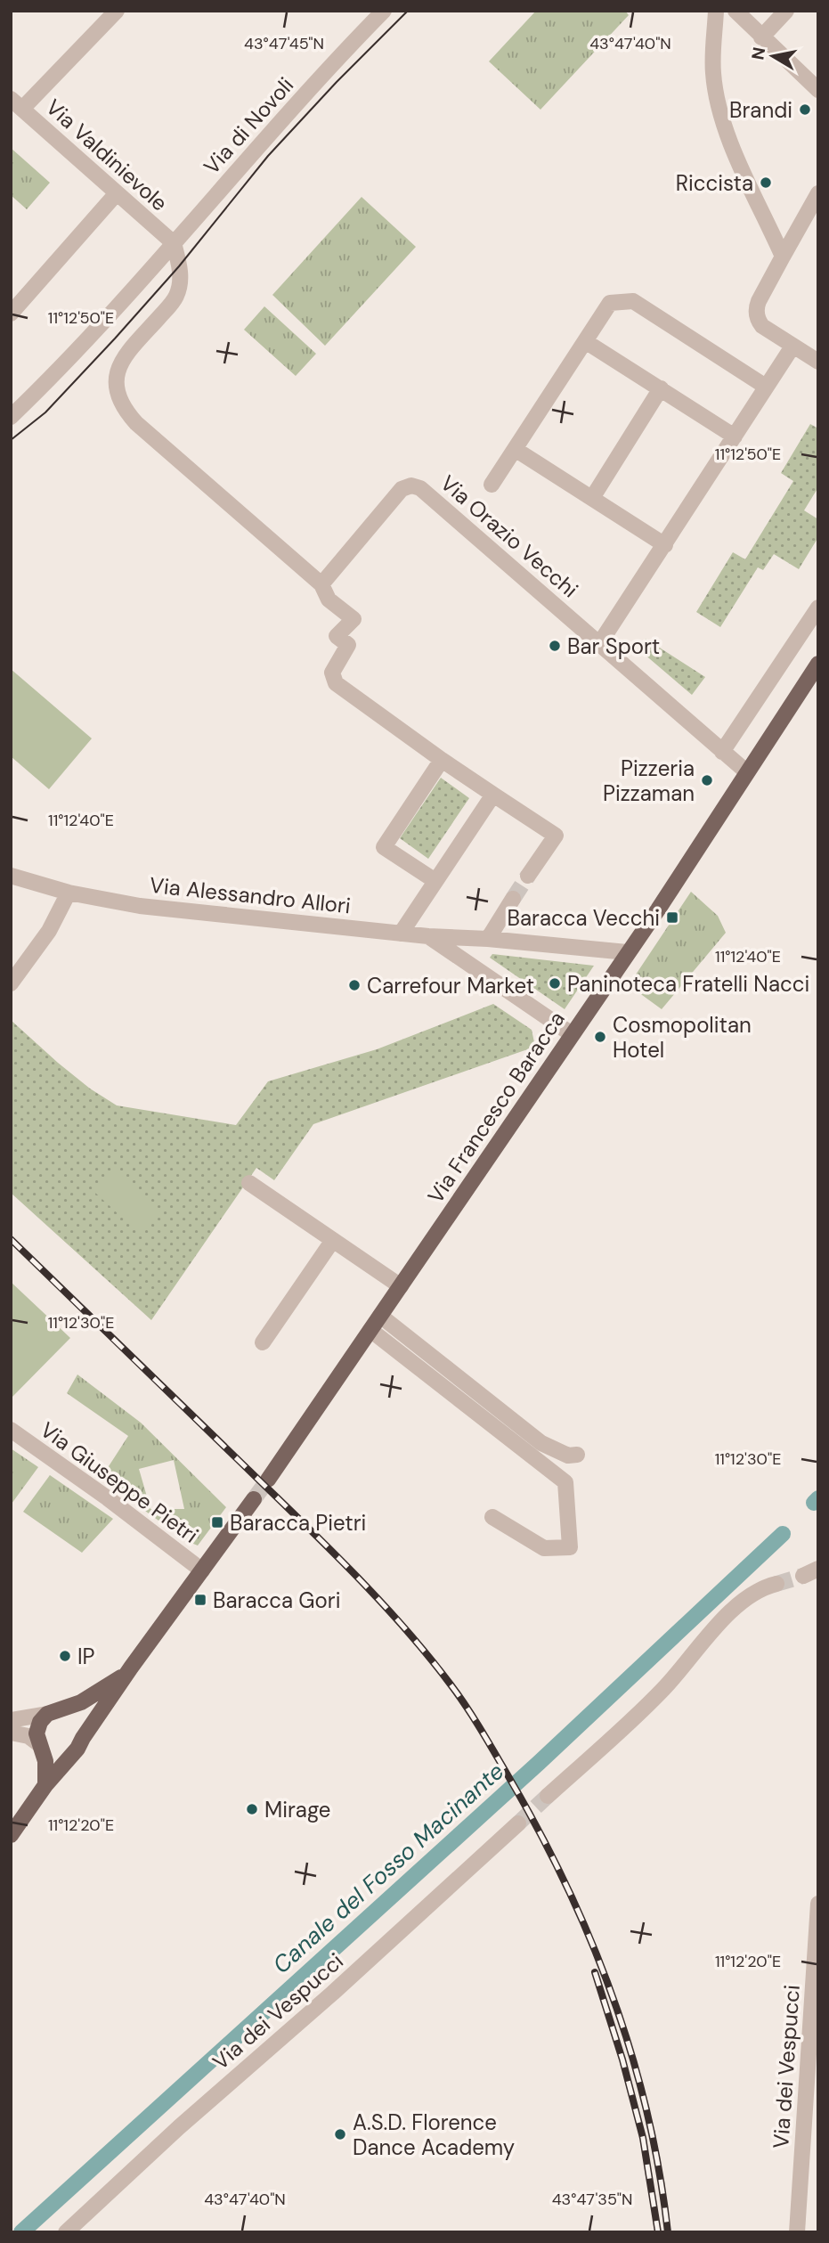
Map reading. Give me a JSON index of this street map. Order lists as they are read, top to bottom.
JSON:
{
  "streets": {
    "main road": ["Via Francesco Baracca"],
    "street": [
      "Via di Novoli",
      "Via Valdinievole",
      "Via Orazio Vecchi",
      "Via Alessandro Allori",
      "Via Giuseppe Pietri",
      "Via dei Vespucci"
    ]
  },
  "crossings": [
    ["Via di Novoli", "Via Valdinievole"],
    ["Via Orazio Vecchi", "Via Francesco Baracca"],
    ["Via Alessandro Allori", "Via Francesco Baracca"]
  ],
  "water": ["Canale del Fosso Macinante"],
  "places": {
    "other": [
      "Brandi",
      "Riccista",
      "Bar Sport",
      "Pizzeria Pizzaman",
      "Paninoteca Fratelli Nacci",
      "Carrefour Market",
      "Cosmopolitan Hotel",
      "IP",
      "Mirage",
      "A.S.D. Florence Dance Academy"
    ],
    "transit": ["Baracca Vecchi", "Baracca Pietri", "Baracca Gori"]
  },
  "north": "left",
  "coordinates": [
    "43°47'45\"N",
    "43°47'40\"N",
    "11°12'50\"E",
    "11°12'40\"E",
    "11°12'30\"E",
    "11°12'20\"E",
    "43°47'35\"N"
  ]
}
